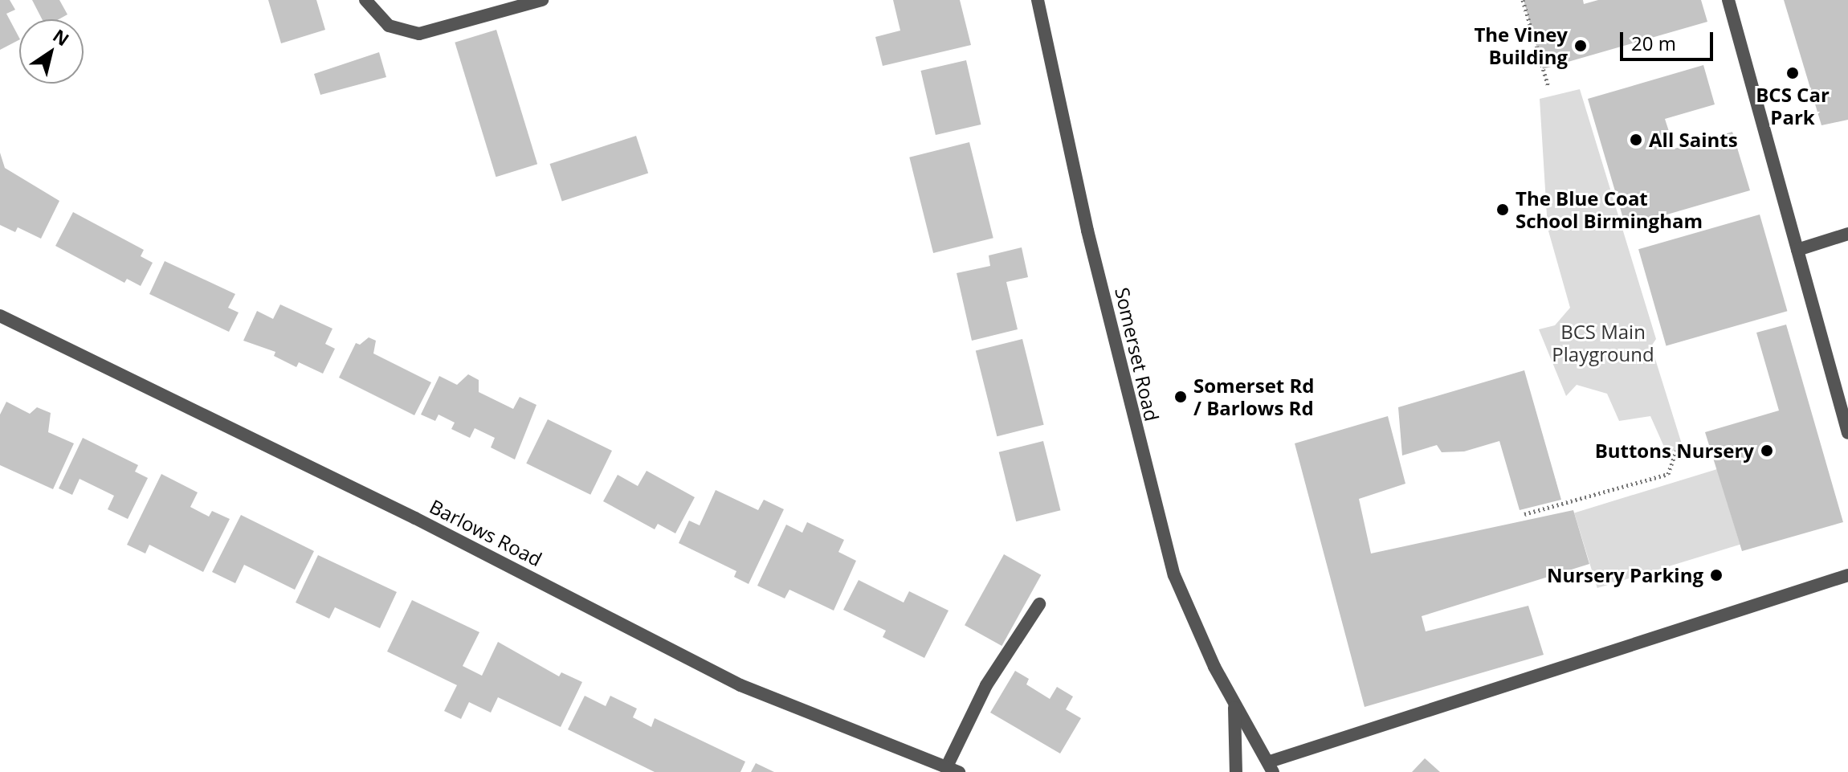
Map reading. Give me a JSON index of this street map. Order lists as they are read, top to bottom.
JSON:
{
  "streets": {
    "street": ["Somerset Road", "Barlows Road"]
  },
  "parks": ["BCS Main Playground"],
  "places": [
    "The Viney Building",
    "BCS Car Park",
    "All Saints",
    "The Blue Coat School Birmingham",
    "Somerset Rd / Barlows Rd",
    "Buttons Nursery",
    "Nursery Parking"
  ],
  "scale_bar": "20 m",
  "north": "top right"
}
